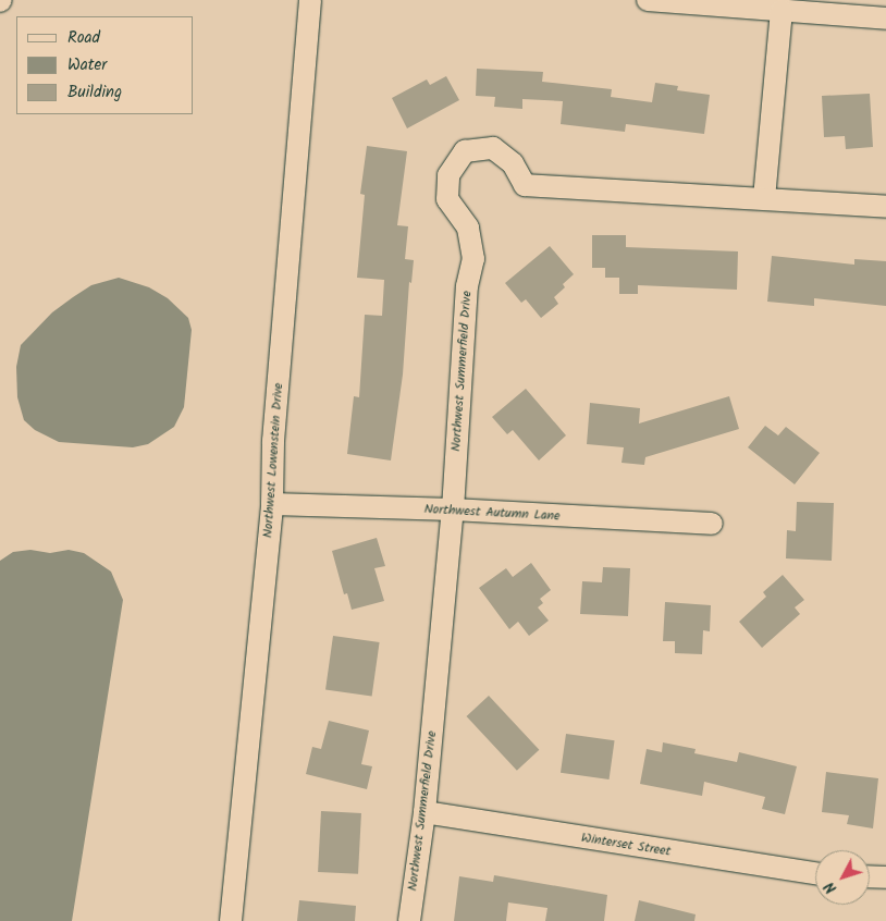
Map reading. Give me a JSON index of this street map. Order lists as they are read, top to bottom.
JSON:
{
  "streets": {
    "street": [
      "Northwest Summerfield Drive",
      "Northwest Lowenstein Drive",
      "Northwest Autumn Lane",
      "Winterset Street"
    ]
  },
  "crossings": [
    ["Northwest Summerfield Drive", "Northwest Autumn Lane"],
    ["Northwest Summerfield Drive", "Winterset Street"],
    ["Northwest Lowenstein Drive", "Northwest Autumn Lane"]
  ],
  "legend": ["Road", "Water", "Building"],
  "north": "bottom left"
}
